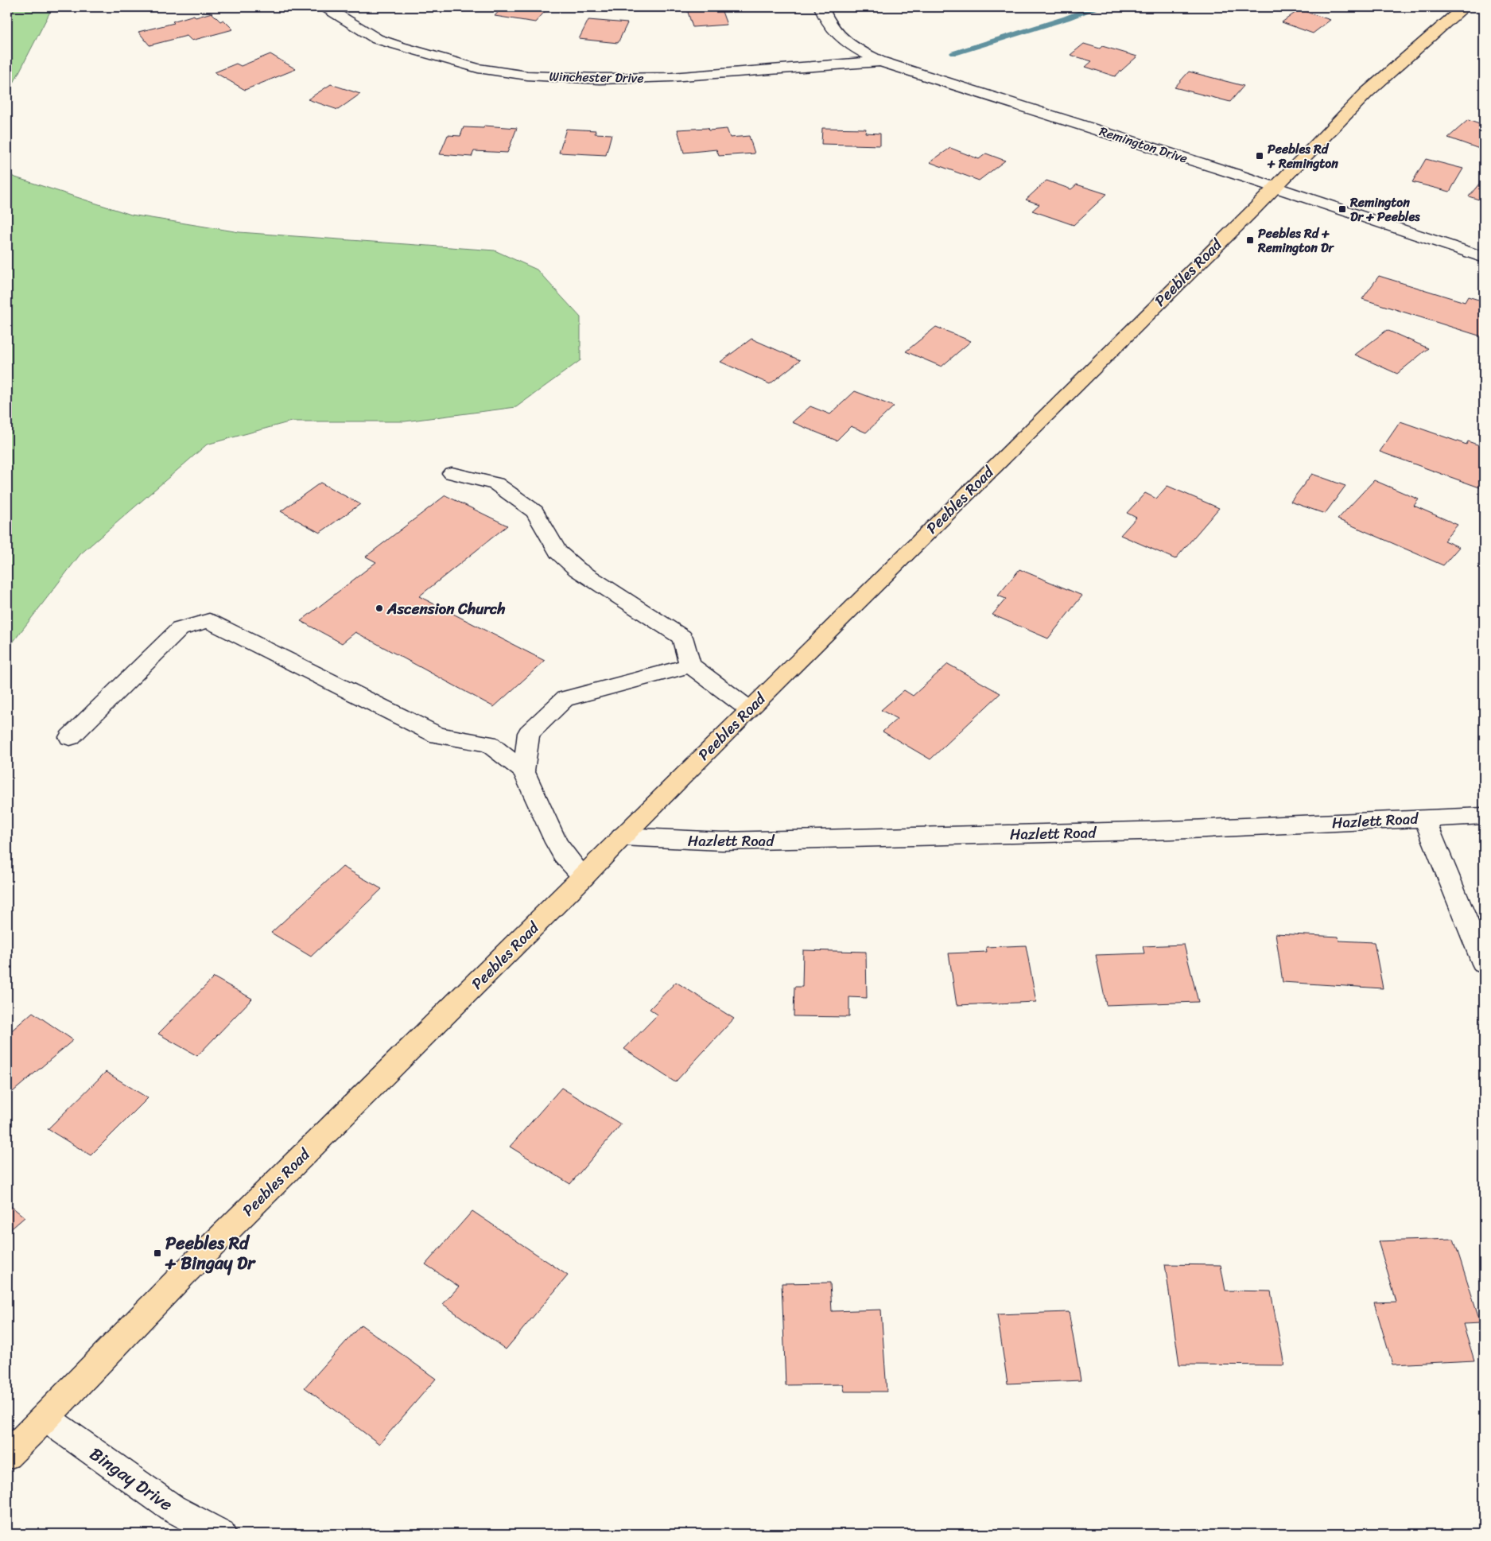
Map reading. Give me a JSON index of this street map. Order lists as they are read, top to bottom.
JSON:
{
  "streets": {
    "main road": ["Peebles Road"],
    "street": [
      "Winchester Drive",
      "Remington Drive",
      "Hazlett Road",
      "Bingay Drive"
    ]
  },
  "crossings": [
    ["Winchester Drive", "Remington Drive"],
    ["Remington Drive", "Peebles Road"],
    ["Peebles Road", "Hazlett Road"],
    ["Peebles Road", "Bingay Drive"]
  ],
  "places": {
    "transit": [
      "Peebles Rd + Remington",
      "Remington Dr + Peebles",
      "Peebles Rd + Remington Dr",
      "Peebles Rd + Bingay Dr"
    ],
    "other": ["Ascension Church"]
  }
}
